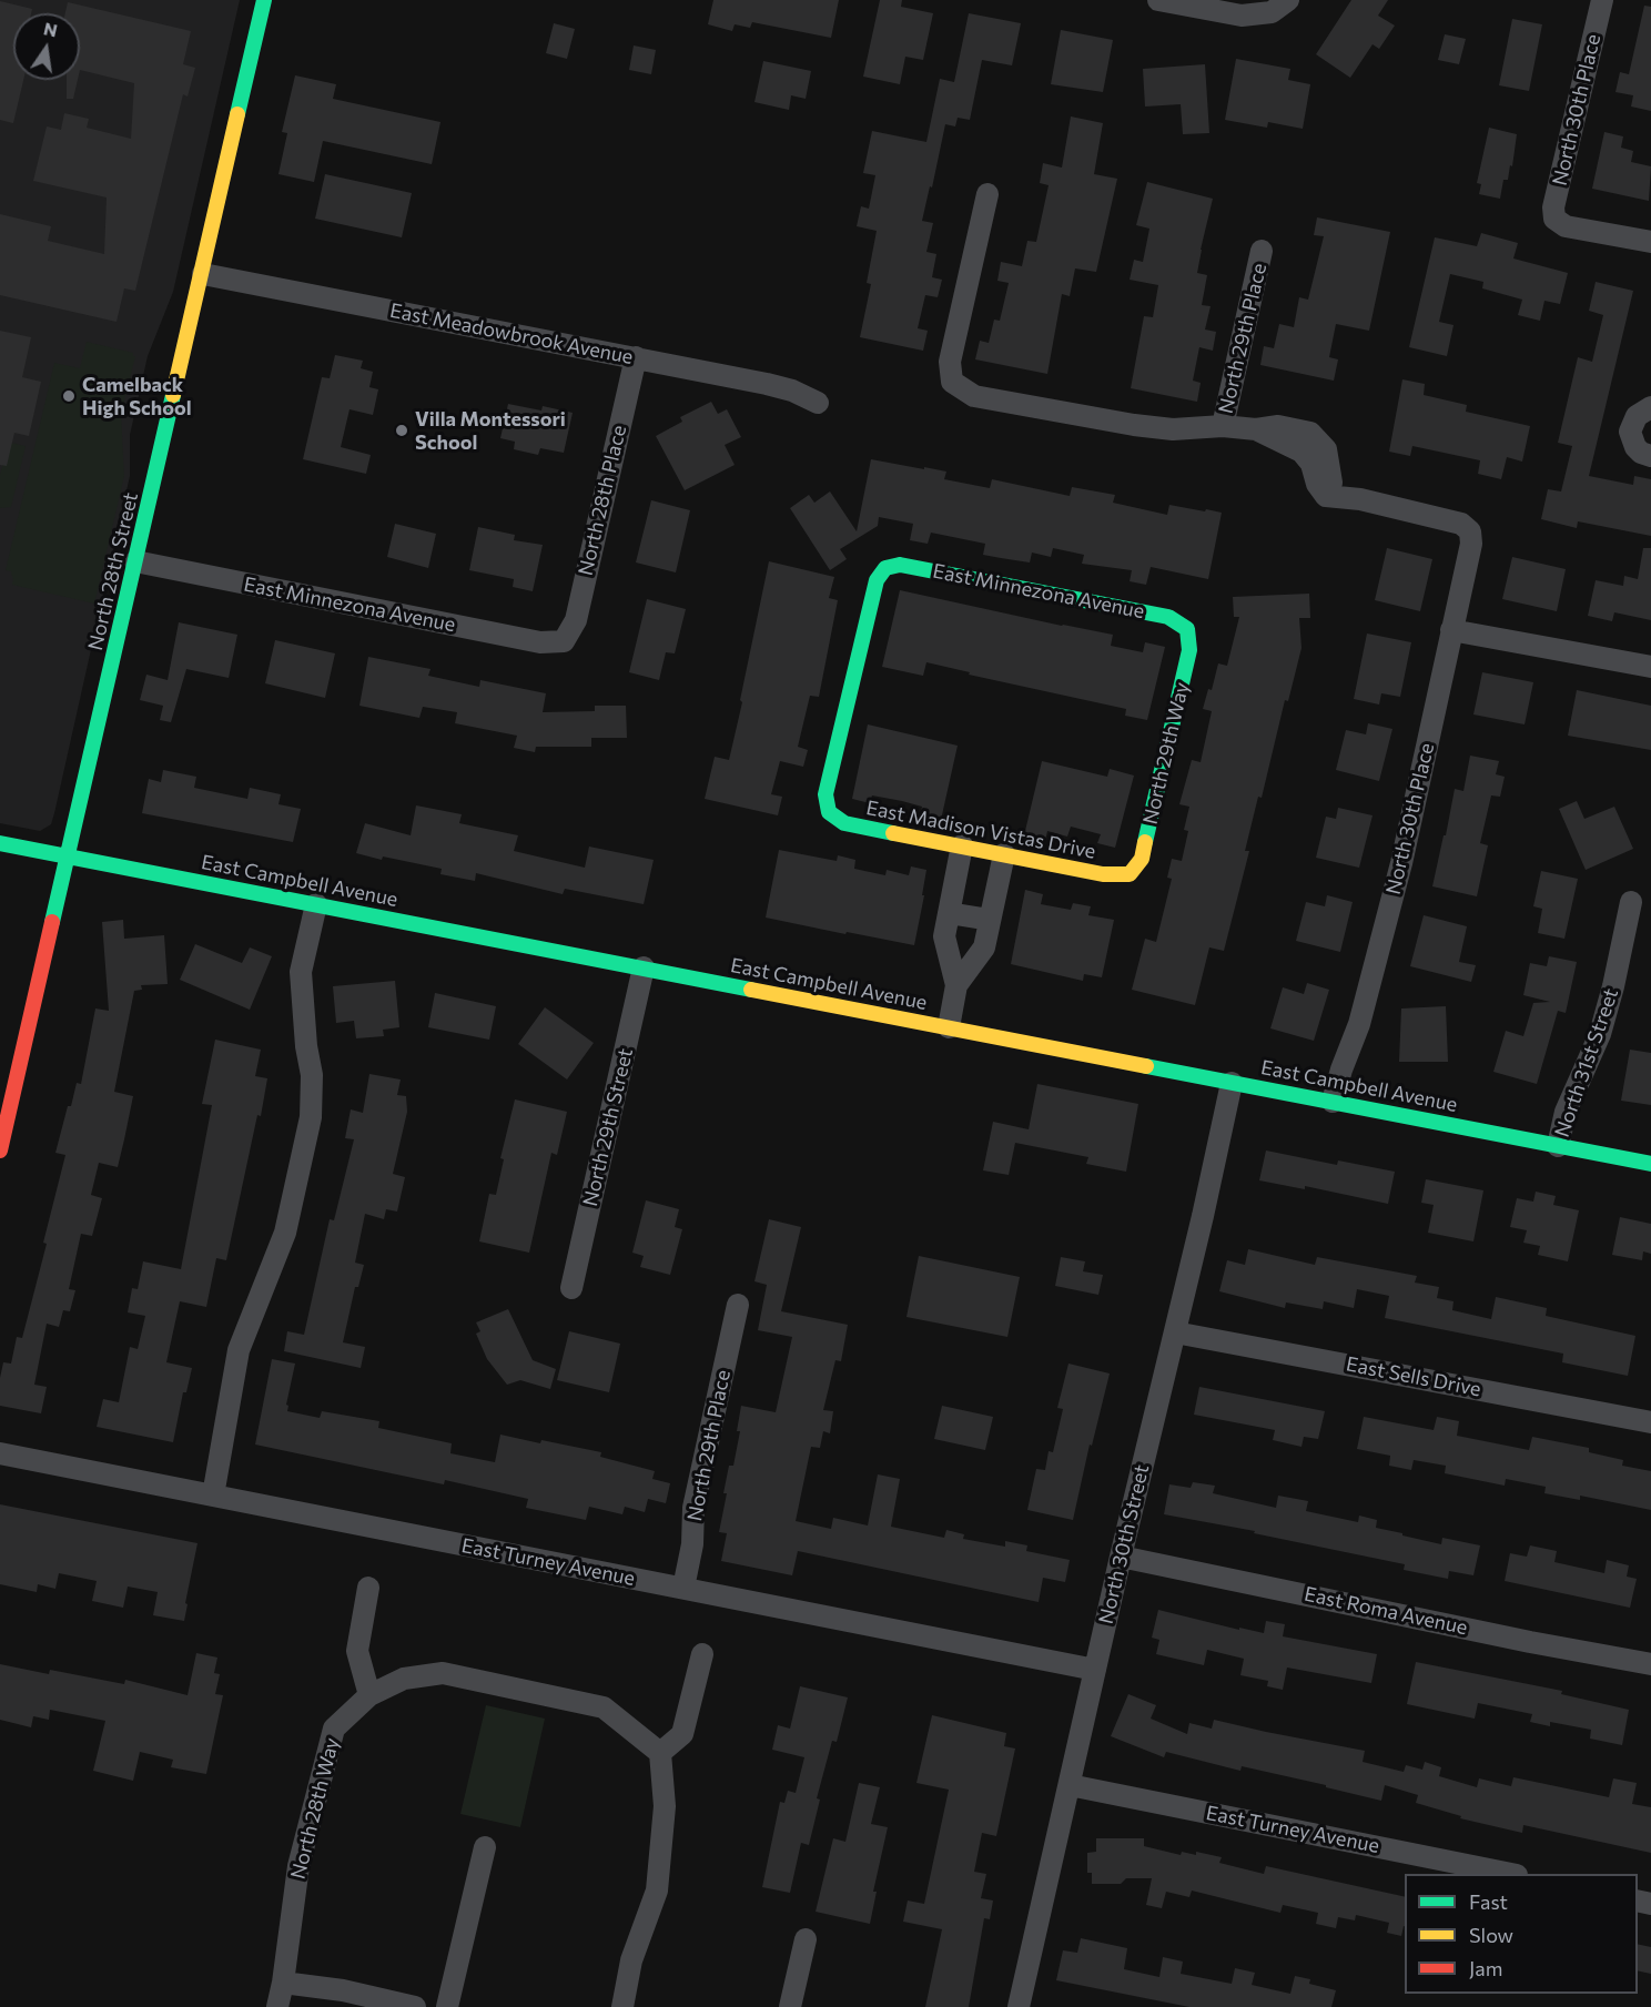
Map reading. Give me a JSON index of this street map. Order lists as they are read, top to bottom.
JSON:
{
  "streets": {
    "street": [
      "North 30th Place",
      "East Meadowbrook Avenue",
      "North 29th Place",
      "North 28th Place",
      "North 28th Street",
      "East Minnezona Avenue",
      "North 29th Way",
      "East Madison Vistas Drive",
      "East Campbell Avenue",
      "North 31st Street",
      "North 29th Street",
      "East Sells Drive",
      "North 30th Street",
      "East Turney Avenue",
      "East Roma Avenue",
      "North 28th Way"
    ]
  },
  "crossings": [
    ["North 30th Place", "North 29th Place"],
    ["North 30th Place", "East Campbell Avenue"],
    ["East Meadowbrook Avenue", "North 28th Place"],
    ["East Meadowbrook Avenue", "North 28th Street"],
    ["North 29th Place", "East Turney Avenue"],
    ["North 28th Place", "East Minnezona Avenue"],
    ["North 28th Street", "East Minnezona Avenue"],
    ["North 28th Street", "East Campbell Avenue"],
    ["East Minnezona Avenue", "North 29th Way"],
    ["East Minnezona Avenue", "East Madison Vistas Drive"],
    ["North 29th Way", "East Madison Vistas Drive"],
    ["East Campbell Avenue", "North 31st Street"],
    ["East Campbell Avenue", "North 29th Street"],
    ["East Campbell Avenue", "North 30th Street"],
    ["East Sells Drive", "North 30th Street"],
    ["North 30th Street", "East Turney Avenue"],
    ["North 30th Street", "East Roma Avenue"]
  ],
  "places": ["Camelback High School", "Villa Montessori School"],
  "legend": ["Fast", "Slow", "Jam"],
  "north": "top"
}
